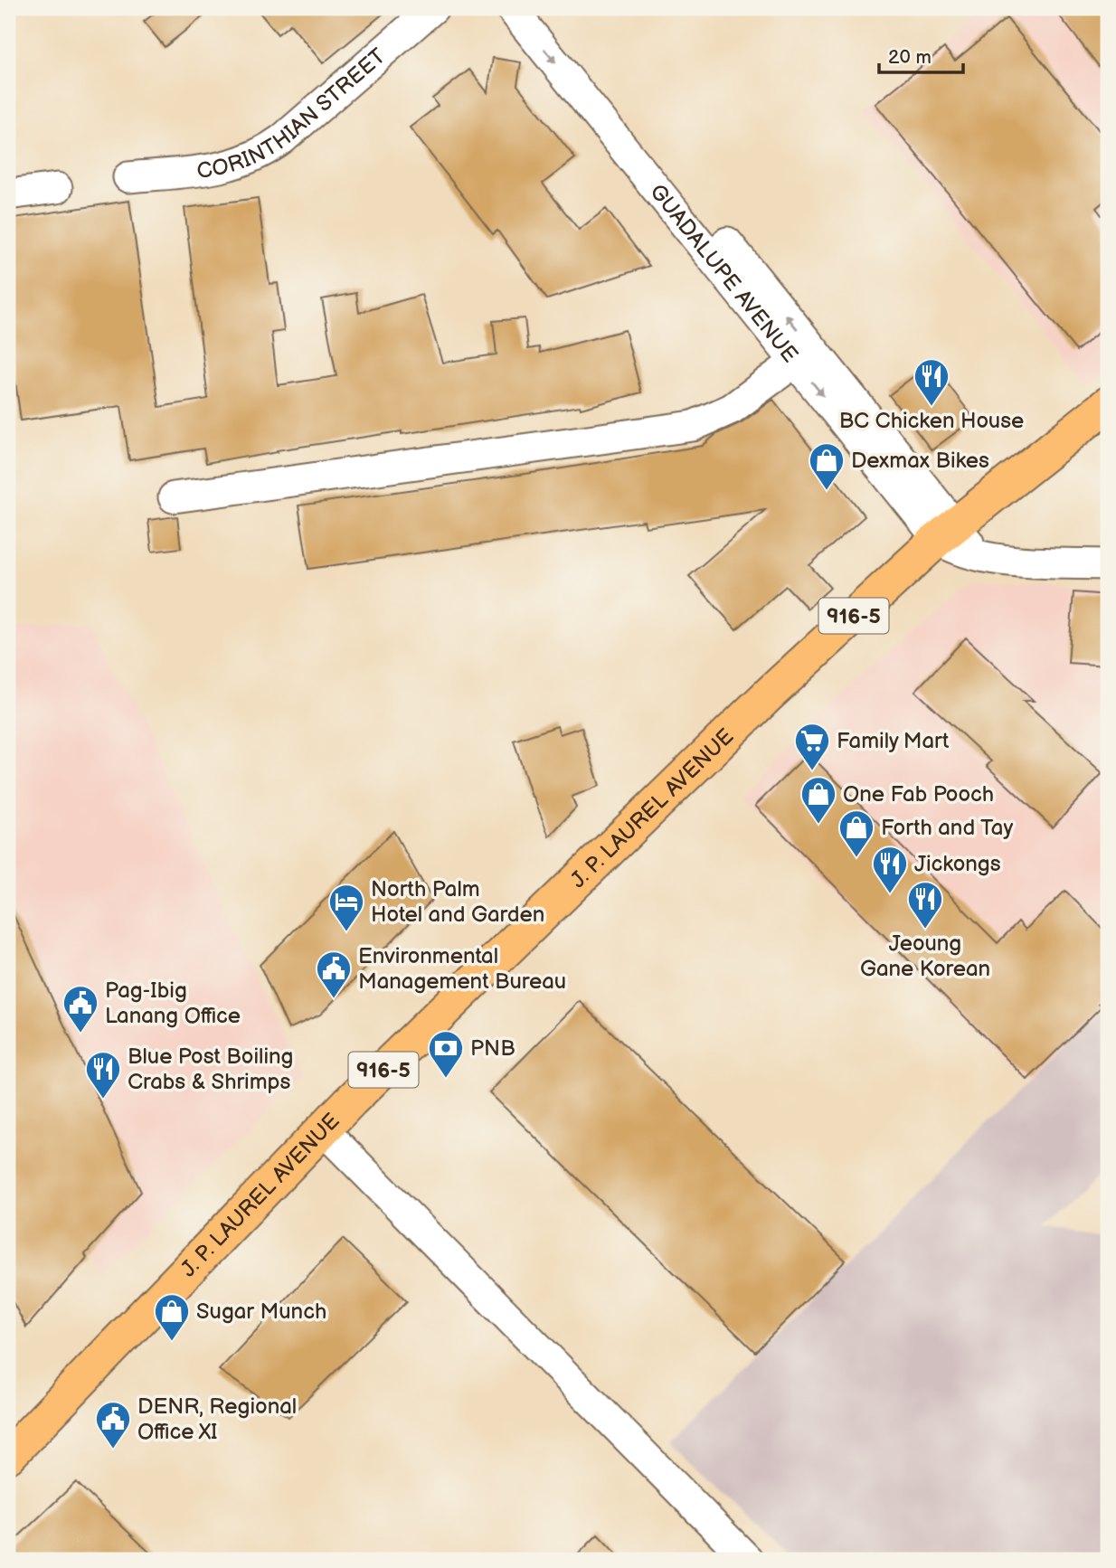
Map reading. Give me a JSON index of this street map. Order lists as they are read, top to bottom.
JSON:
{
  "streets": {
    "main road": ["916-5", "J. P. LAUREL AVENUE"],
    "street": ["CORINTHIAN STREET", "GUADALUPE AVENUE"]
  },
  "crossings": [
    ["GUADALUPE AVENUE", "J. P. LAUREL AVENUE"]
  ],
  "places": {
    "restaurant": [
      "BC Chicken House",
      "Jickongs",
      "Jeoung Gane Korean",
      "Blue Post Boiling Crabs & Shrimps"
    ],
    "shop": [
      "Dexmax Bikes",
      "One Fab Pooch",
      "Forth and Tay",
      "Sugar Munch"
    ],
    "supermarket": ["Family Mart"],
    "hotel": ["North Palm Hotel and Garden"],
    "public building": ["Environmental Management Bureau", "Pag-Ibig Lanang Office", "DENR, Regional Office XI"],
    "bank": ["PNB"]
  },
  "scale_bar": "20 m"
}
